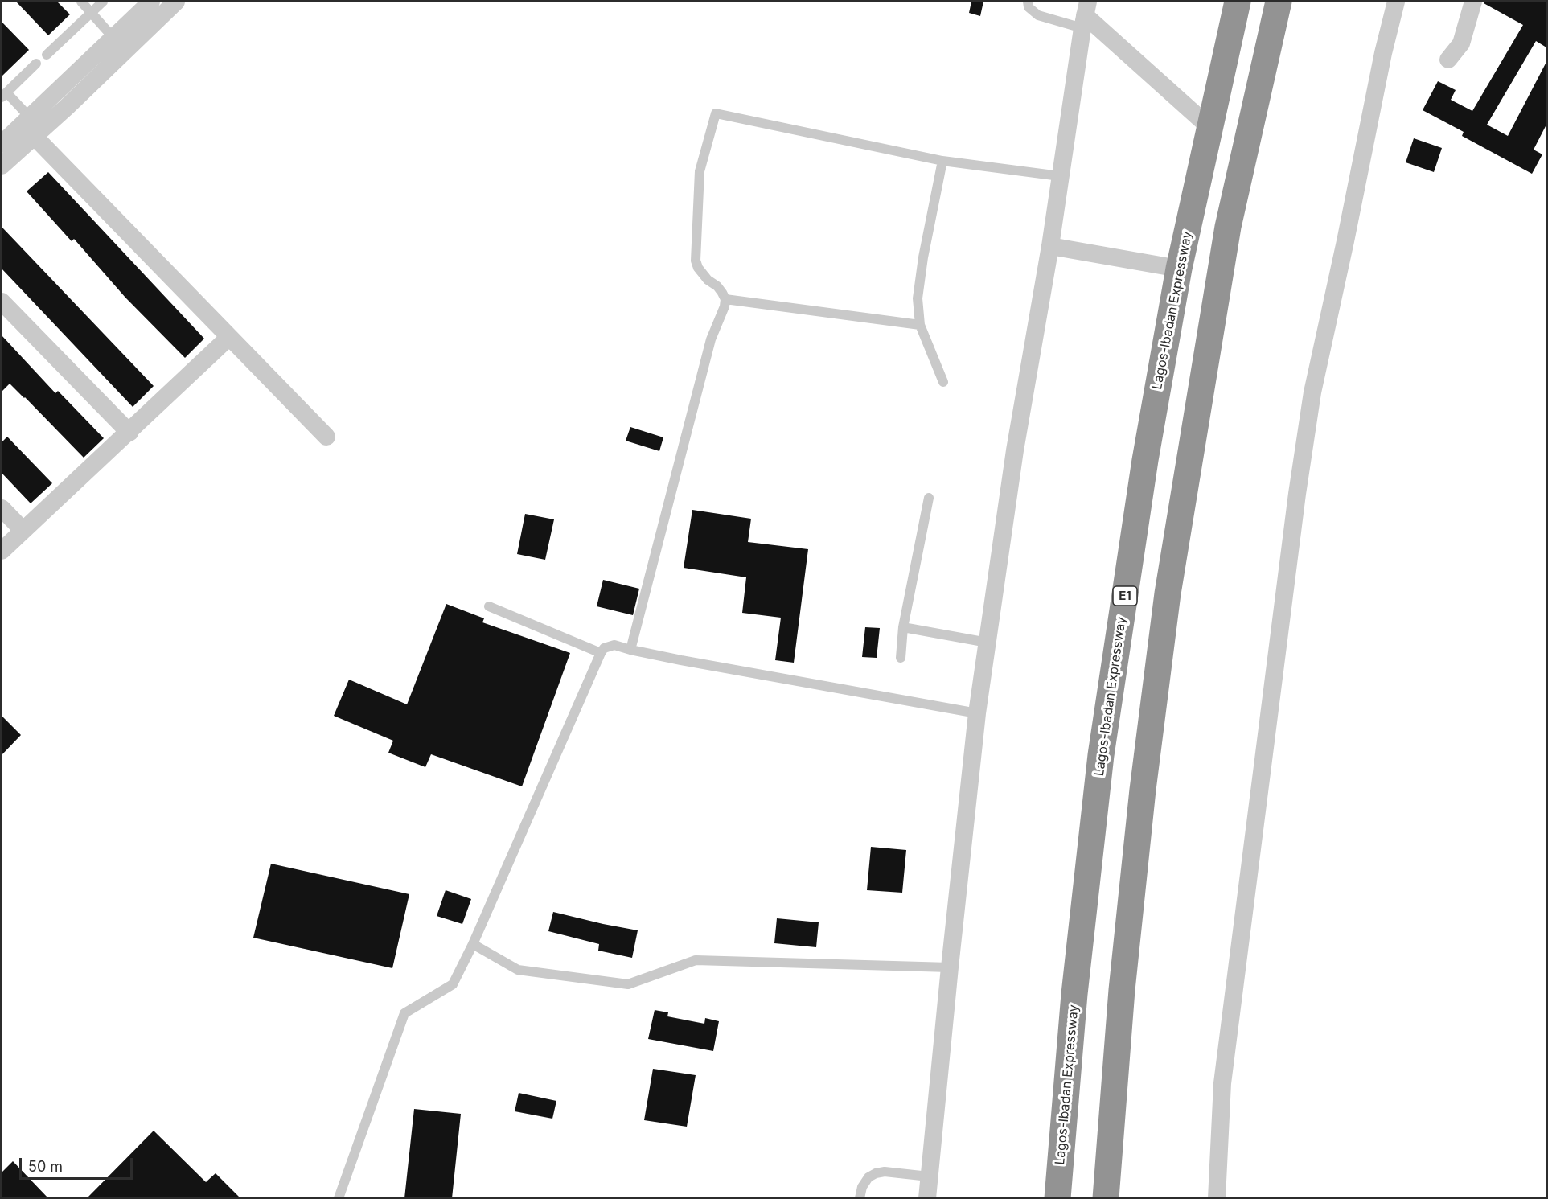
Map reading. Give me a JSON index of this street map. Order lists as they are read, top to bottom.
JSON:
{
  "streets": {
    "highway": ["Lagos-Ibadan Expressway", "E1"]
  },
  "scale_bar": "50 m"
}
